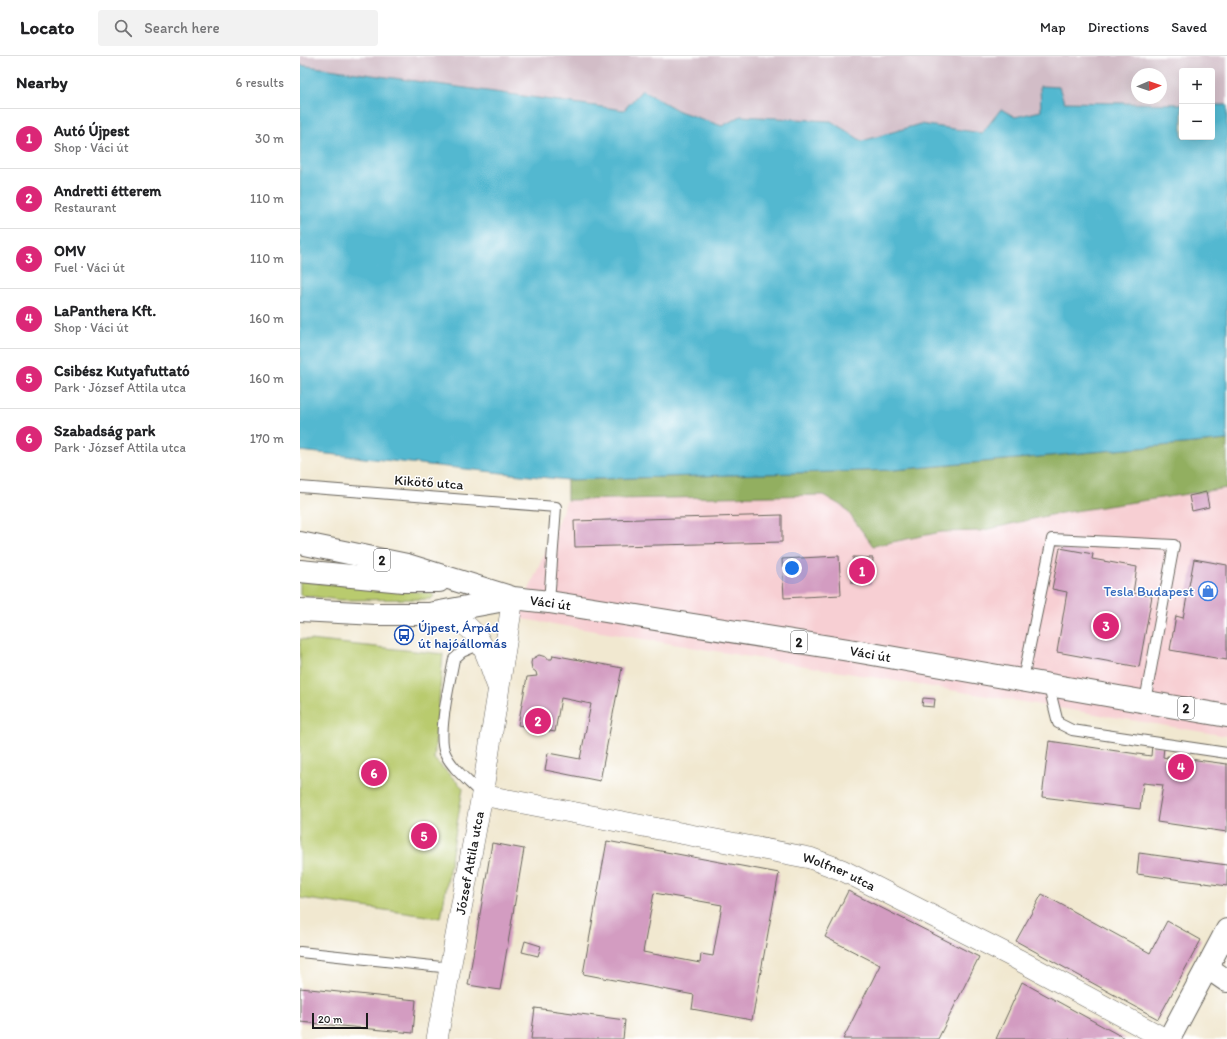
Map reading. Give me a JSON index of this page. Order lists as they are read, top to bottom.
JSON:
{
  "streets": {
    "main road": ["2", "Váci út"],
    "street": ["József Attila utca", "Wolfner utca"],
    "lane": ["Kikötő utca"]
  },
  "crossings": [
    ["Kikötő utca", "Váci út"],
    ["Váci út", "József Attila utca"],
    ["József Attila utca", "Wolfner utca"]
  ],
  "places": {
    "shop": ["Tesla Budapest"],
    "bus stop": ["Újpest, Árpád út hajóállomás"]
  },
  "scale_bar": "20 m",
  "north": "right",
  "page": {
    "header": "Locato",
    "search": "Search here",
    "nav": ["Map", "Directions", "Saved"],
    "heading": ["Nearby", "6 results"],
    "map_buttons": ["+", "−"],
    "list": [
      {
        "mark": "1",
        "name": "Autó Újpest",
        "note": "Shop · Váci út",
        "value": "30 m"
      },
      {
        "mark": "2",
        "name": "Andretti étterem",
        "note": "Restaurant",
        "value": "110 m"
      },
      {
        "mark": "3",
        "name": "OMV",
        "note": "Fuel · Váci út",
        "value": "110 m"
      },
      {
        "mark": "4",
        "name": "LaPanthera Kft.",
        "note": "Shop · Váci út",
        "value": "160 m"
      },
      {
        "mark": "5",
        "name": "Csibész Kutyafuttató",
        "note": "Park · József Attila utca",
        "value": "160 m"
      },
      {
        "mark": "6",
        "name": "Szabadság park",
        "note": "Park · József Attila utca",
        "value": "170 m"
      }
    ],
    "pins": [
      "1",
      "3",
      "2",
      "4",
      "6",
      "5"
    ],
    "scale": "20 m"
  }
}
